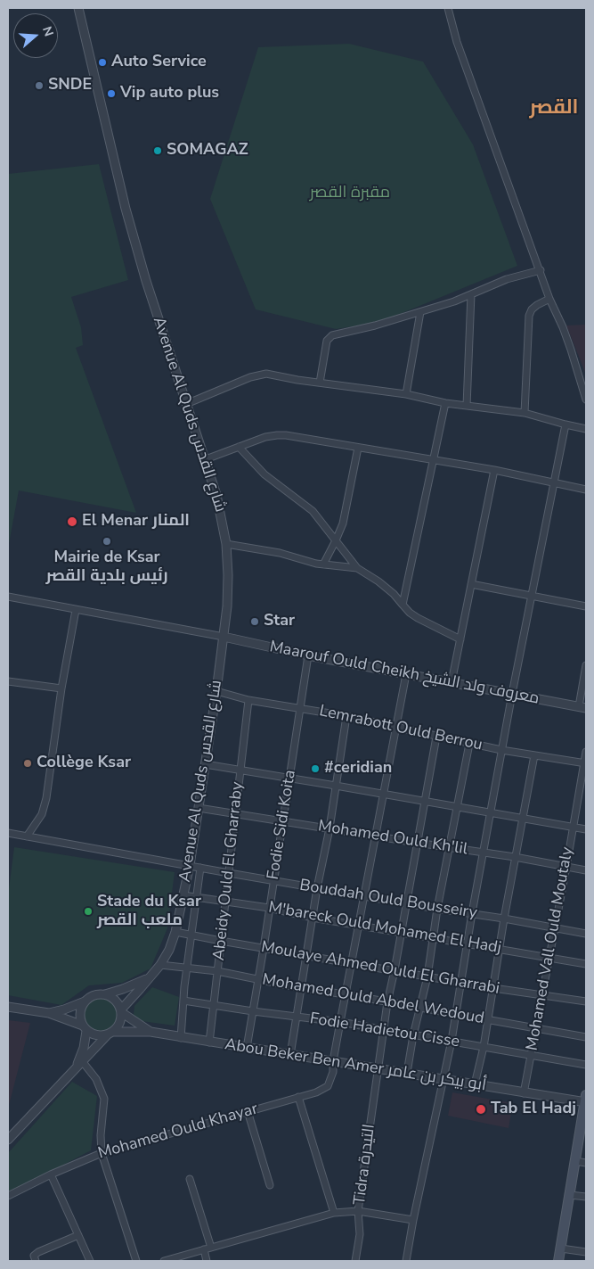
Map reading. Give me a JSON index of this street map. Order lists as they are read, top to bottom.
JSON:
{
  "streets": {
    "street": [
      "Avenue Al Quds شارع القدس",
      "Maarouf Ould Cheikh معروف ولد الشيخ",
      "Lemrabott Ould Berrou",
      "Fodie Sidi Koita",
      "Mohamed Ould Kh'lil",
      "Abeidy Ould El Gharraby",
      "Bouddah Ould Bousseiry",
      "M'bareck Ould Mohamed El Hadj",
      "Mohamed Vall Ould Moutaly",
      "Moulaye Ahmed Ould El Gharrabi",
      "Mohamed Ould Abdel Wedoud",
      "Fodie Hadietou Cisse",
      "Abou Beker Ben Amer أبو بيكر بن عامر",
      "Mohamed Ould Khayar",
      "Tidra التيدرة"
    ]
  },
  "crossings": [
    ["Avenue Al Quds شارع القدس", "Maarouf Ould Cheikh معروف ولد الشيخ"],
    ["Avenue Al Quds شارع القدس", "Lemrabott Ould Berrou"],
    ["Avenue Al Quds شارع القدس", "Mohamed Ould Kh'lil"],
    ["Avenue Al Quds شارع القدس", "Bouddah Ould Bousseiry"],
    ["Avenue Al Quds شارع القدس", "M'bareck Ould Mohamed El Hadj"],
    ["Avenue Al Quds شارع القدس", "Moulaye Ahmed Ould El Gharrabi"],
    ["Avenue Al Quds شارع القدس", "Mohamed Ould Abdel Wedoud"],
    ["Avenue Al Quds شارع القدس", "Abou Beker Ben Amer أبو بيكر بن عامر"],
    ["Maarouf Ould Cheikh معروف ولد الشيخ", "Fodie Sidi Koita"],
    ["Lemrabott Ould Berrou", "Fodie Sidi Koita"],
    ["Lemrabott Ould Berrou", "Abeidy Ould El Gharraby"],
    ["Lemrabott Ould Berrou", "Mohamed Vall Ould Moutaly"],
    ["Lemrabott Ould Berrou", "Tidra التيدرة"],
    ["Fodie Sidi Koita", "Mohamed Ould Kh'lil"],
    ["Fodie Sidi Koita", "Bouddah Ould Bousseiry"],
    ["Fodie Sidi Koita", "M'bareck Ould Mohamed El Hadj"],
    ["Fodie Sidi Koita", "Moulaye Ahmed Ould El Gharrabi"],
    ["Fodie Sidi Koita", "Mohamed Ould Abdel Wedoud"],
    ["Fodie Sidi Koita", "Fodie Hadietou Cisse"],
    ["Fodie Sidi Koita", "Abou Beker Ben Amer أبو بيكر بن عامر"],
    ["Mohamed Ould Kh'lil", "Abeidy Ould El Gharraby"],
    ["Mohamed Ould Kh'lil", "Mohamed Vall Ould Moutaly"],
    ["Mohamed Ould Kh'lil", "Tidra التيدرة"],
    ["Abeidy Ould El Gharraby", "Bouddah Ould Bousseiry"],
    ["Abeidy Ould El Gharraby", "M'bareck Ould Mohamed El Hadj"],
    ["Abeidy Ould El Gharraby", "Moulaye Ahmed Ould El Gharrabi"],
    ["Abeidy Ould El Gharraby", "Mohamed Ould Abdel Wedoud"],
    ["Abeidy Ould El Gharraby", "Fodie Hadietou Cisse"],
    ["Abeidy Ould El Gharraby", "Abou Beker Ben Amer أبو بيكر بن عامر"],
    ["Bouddah Ould Bousseiry", "Mohamed Vall Ould Moutaly"],
    ["Bouddah Ould Bousseiry", "Tidra التيدرة"],
    ["M'bareck Ould Mohamed El Hadj", "Mohamed Vall Ould Moutaly"],
    ["M'bareck Ould Mohamed El Hadj", "Tidra التيدرة"],
    ["Mohamed Vall Ould Moutaly", "Moulaye Ahmed Ould El Gharrabi"],
    ["Mohamed Vall Ould Moutaly", "Mohamed Ould Abdel Wedoud"],
    ["Mohamed Vall Ould Moutaly", "Fodie Hadietou Cisse"],
    ["Mohamed Vall Ould Moutaly", "Abou Beker Ben Amer أبو بيكر بن عامر"],
    ["Moulaye Ahmed Ould El Gharrabi", "Tidra التيدرة"],
    ["Mohamed Ould Abdel Wedoud", "Tidra التيدرة"],
    ["Fodie Hadietou Cisse", "Tidra التيدرة"],
    ["Abou Beker Ben Amer أبو بيكر بن عامر", "Mohamed Ould Khayar"],
    ["Abou Beker Ben Amer أبو بيكر بن عامر", "Tidra التيدرة"]
  ],
  "districts": ["القصر"],
  "parks": ["مقبرة القصر"],
  "places": [
    "Auto Service",
    "SNDE",
    "Vip auto plus",
    "SOMAGAZ",
    "El Menar المنار",
    "Mairie de Ksar رئيس بلدية القصر",
    "Star",
    "Collège Ksar",
    "#ceridian",
    "Stade du Ksar ملعب القصر",
    "Tab El Hadj"
  ],
  "north": "right"
}
